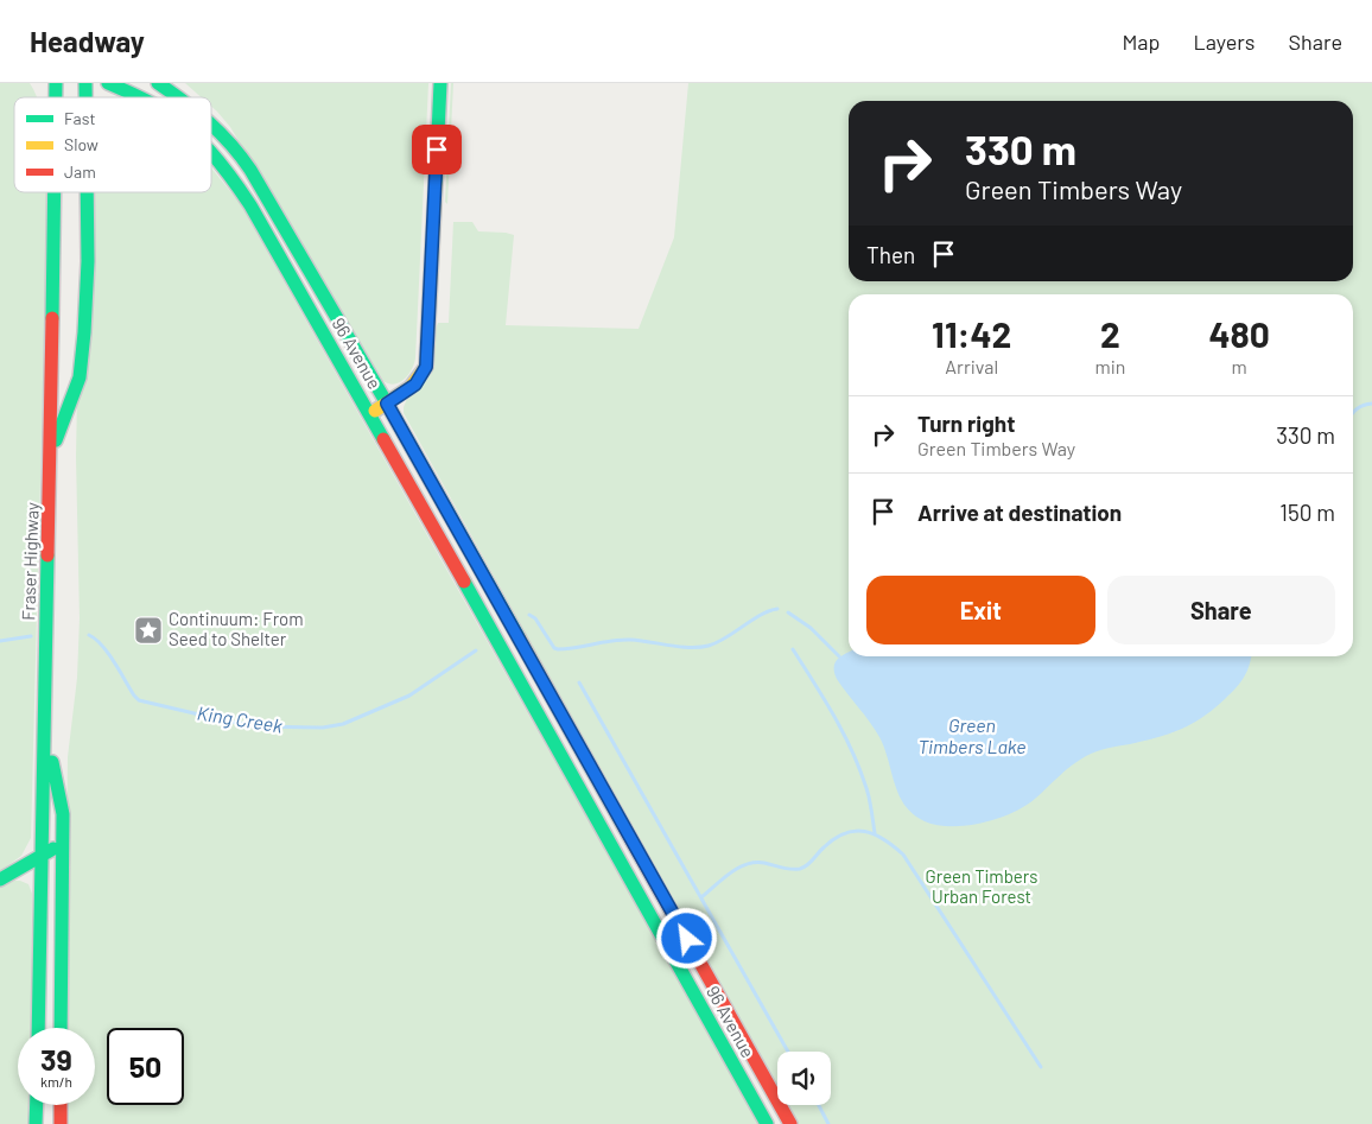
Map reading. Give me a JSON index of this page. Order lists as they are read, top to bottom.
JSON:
{
  "streets": {
    "main road": ["96 Avenue", "Fraser Highway"]
  },
  "water": ["King Creek", "Green Timbers Lake"],
  "parks": ["Green Timbers Urban Forest"],
  "places": {
    "place": ["Continuum: From Seed to Shelter"]
  },
  "legend": ["Fast", "Slow", "Jam"],
  "page": {
    "header": "Headway",
    "nav": ["Map", "Layers", "Share"],
    "turn": ["330 m", "Green Timbers Way"],
    "then": "Then",
    "eta": [
      "11:42",
      "Arrival",
      "2",
      "min",
      "480",
      "m"
    ],
    "list": [
      {
        "name": "Turn right",
        "note": "Green Timbers Way",
        "value": "330 m"
      },
      {
        "name": "Arrive at destination",
        "value": "150 m"
      }
    ],
    "buttons": ["Exit", "Share"],
    "speed": "39 km/h",
    "limit": "50"
  }
}
